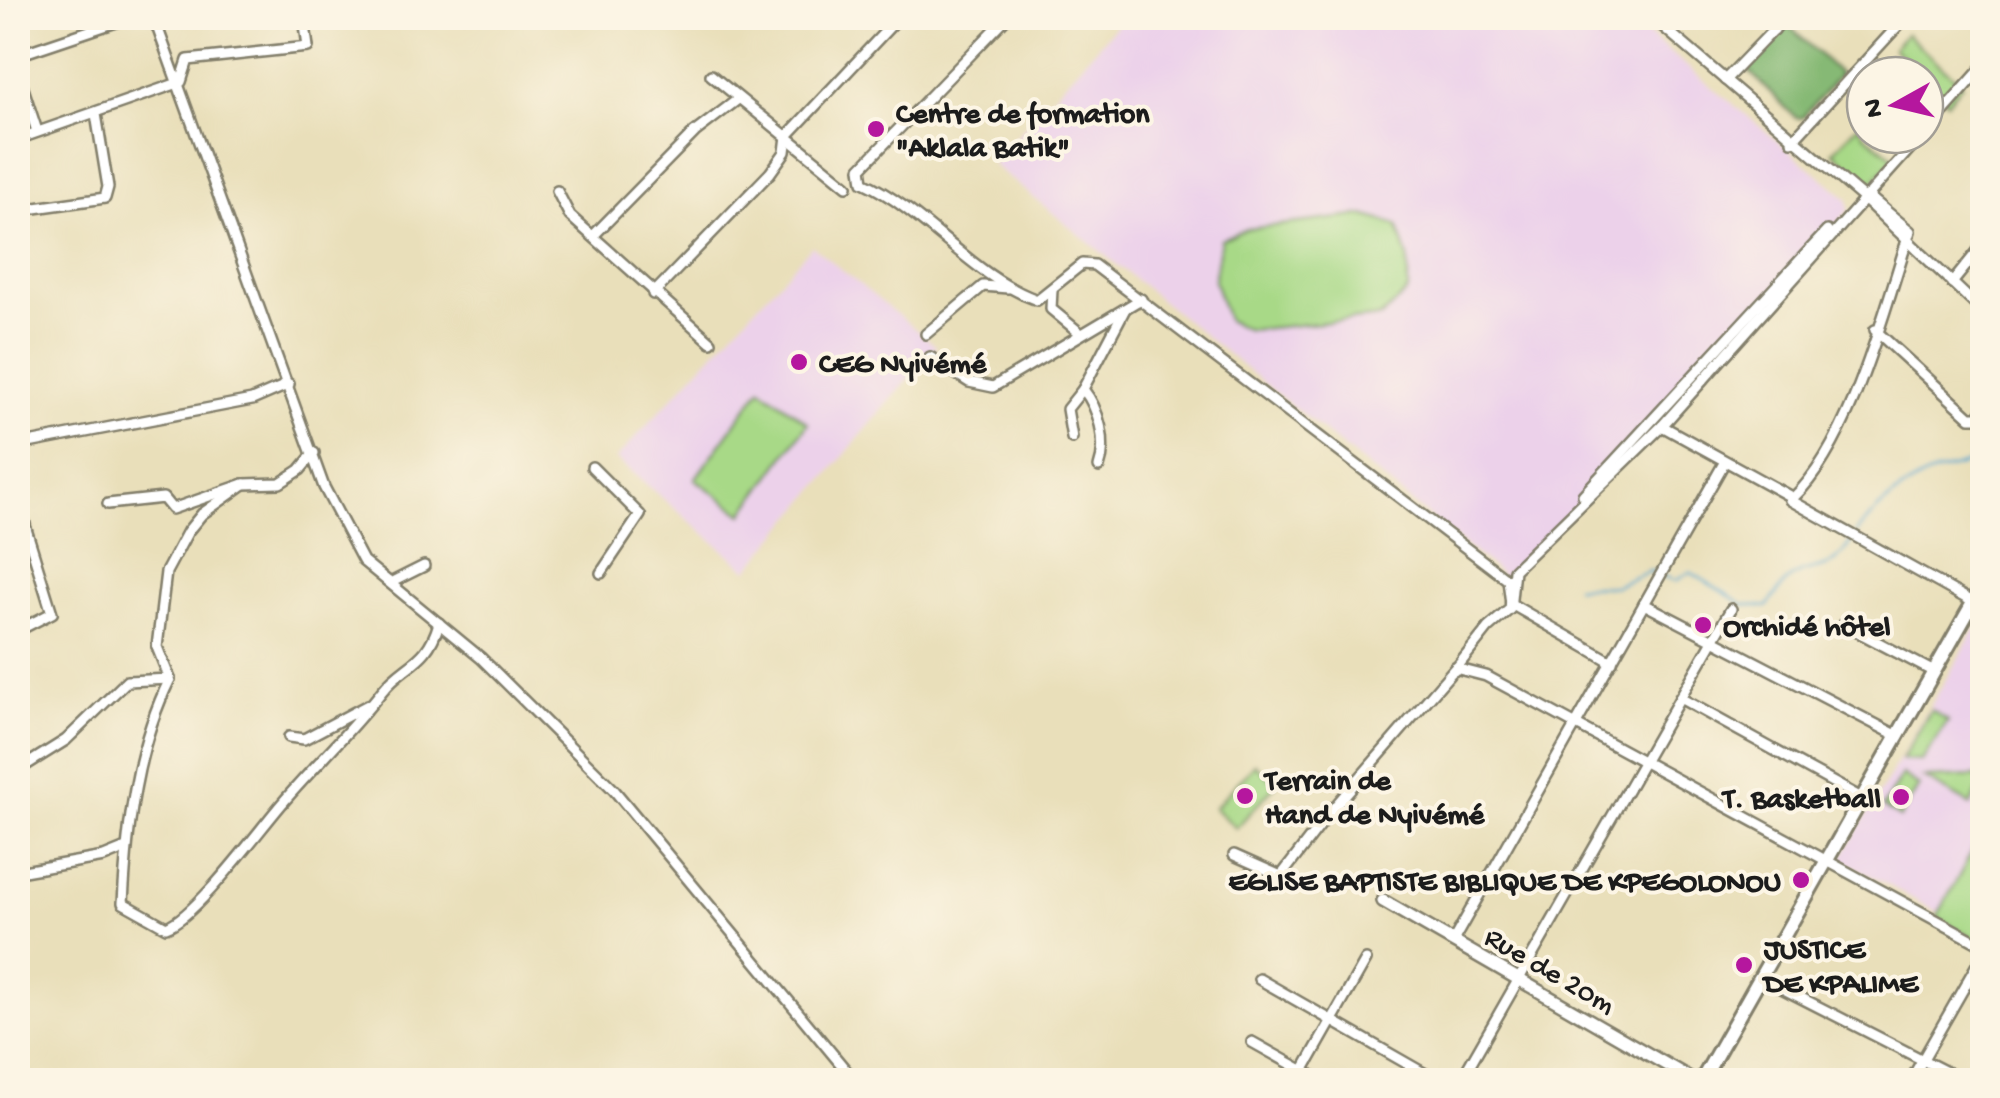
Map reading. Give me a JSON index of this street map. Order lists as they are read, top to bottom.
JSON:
{
  "streets": {
    "street": ["Rue de 20m"]
  },
  "places": [
    "Centre de formation \"Aklala Batik\"",
    "CEG Nyivémé",
    "Orchidé hôtel",
    "Terrain de Hand de Nyivémé",
    "T. Basketball",
    "EGLISE BAPTISTE BIBLIQUE DE KPEGOLONOU",
    "JUSTICE DE KPALIME"
  ],
  "north": "left"
}
